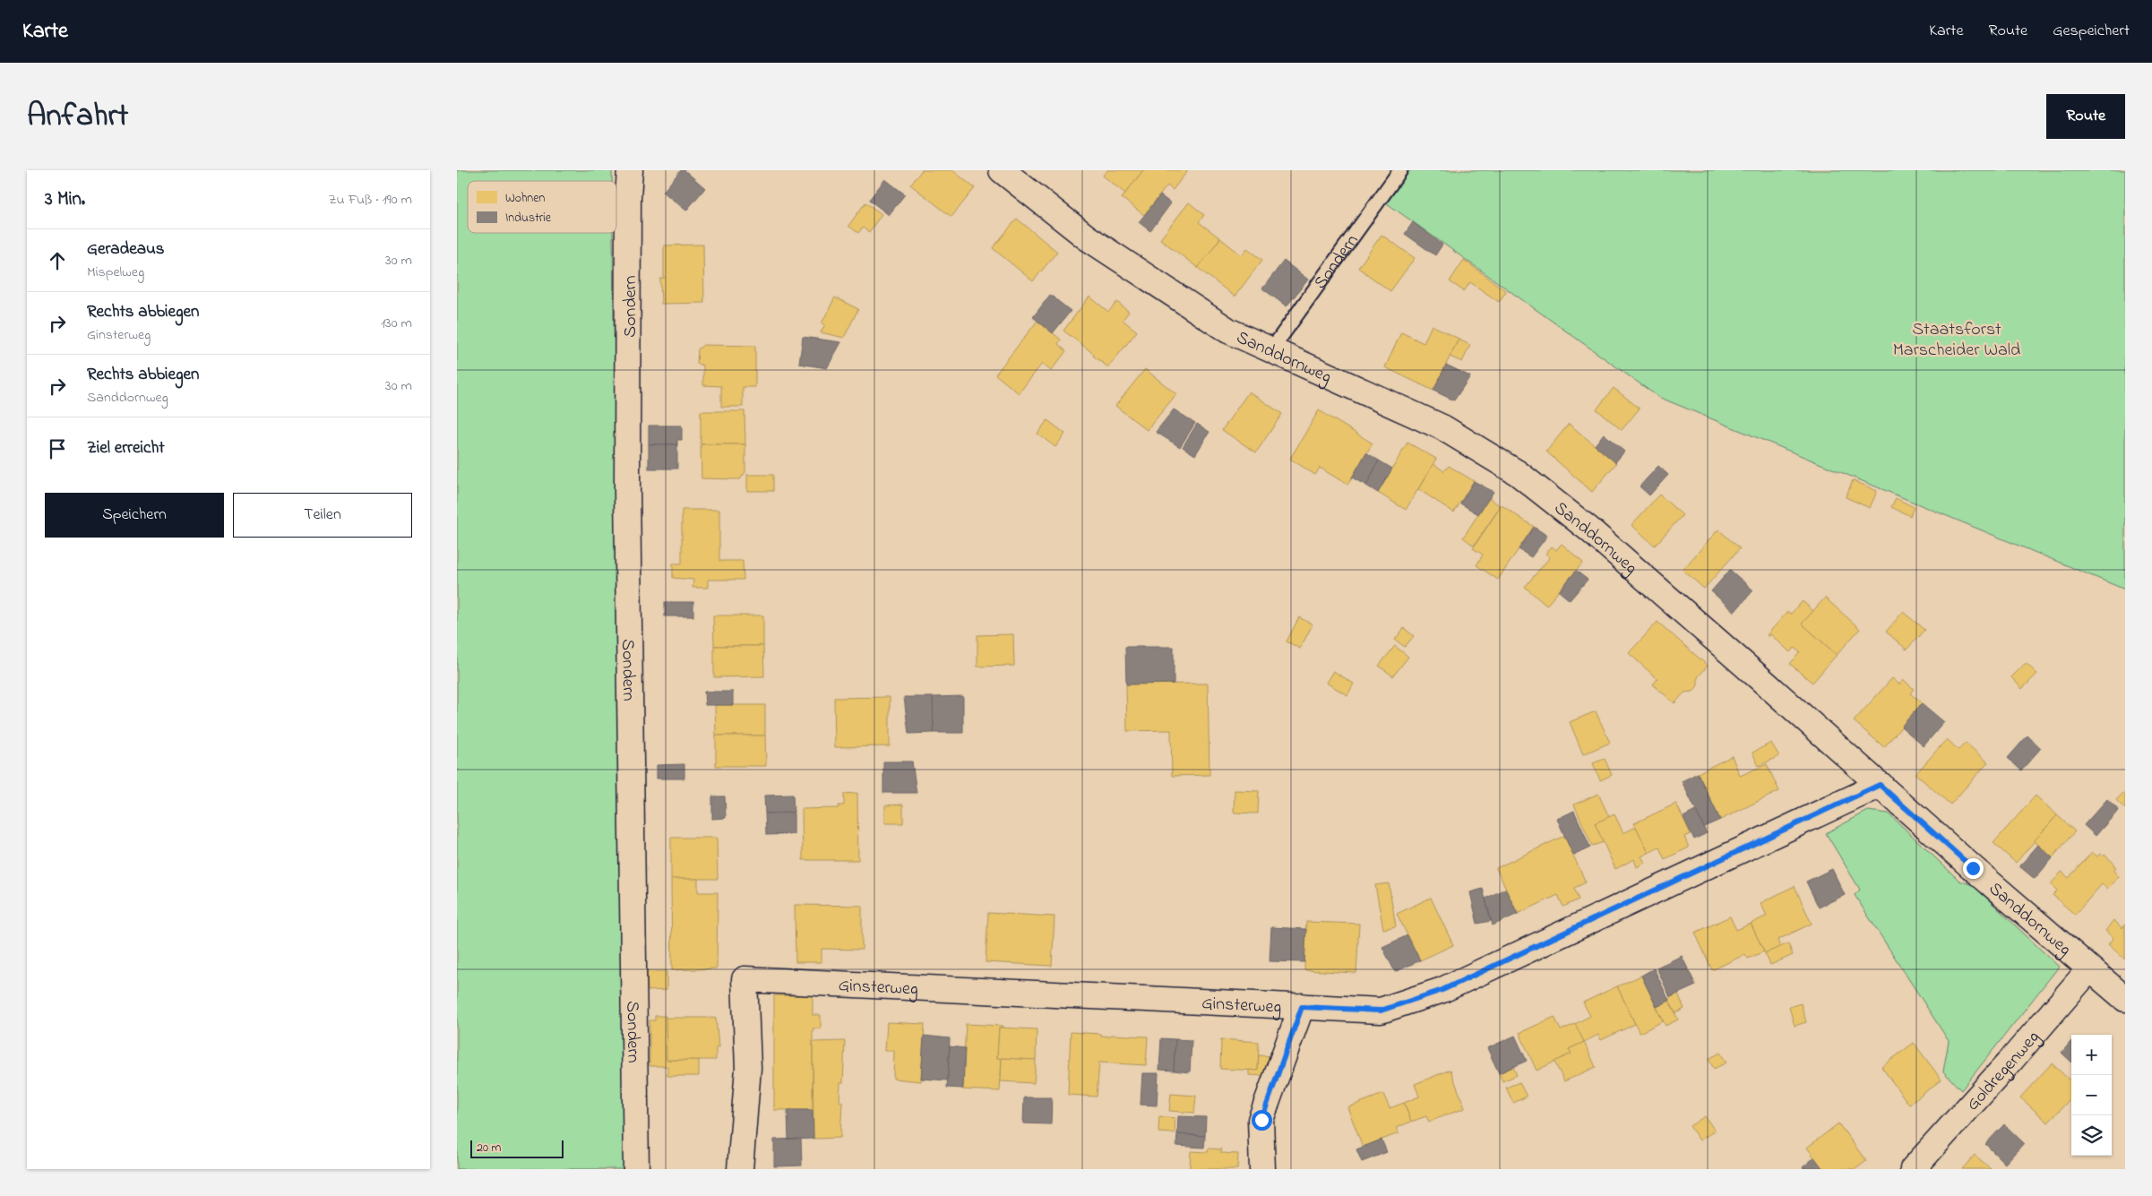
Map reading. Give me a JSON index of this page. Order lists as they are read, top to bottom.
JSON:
{
  "streets": {
    "street": [
      "Sondern",
      "Sanddornweg",
      "Ginsterweg",
      "Goldregenweg"
    ]
  },
  "crossings": [
    ["Sondern", "Sanddornweg"],
    ["Sanddornweg", "Ginsterweg"],
    ["Sanddornweg", "Goldregenweg"]
  ],
  "parks": ["Staatsforst Marscheider Wald"],
  "legend": ["Wohnen", "Industrie"],
  "scale_bar": "20 m",
  "page": {
    "header": "Karte",
    "nav": ["Karte", "Route", "Gespeichert"],
    "title": "Anfahrt",
    "buttons": [
      "Route",
      ["Speichern", "Teilen"]
    ],
    "heading": ["3 Min.", "Zu Fuß · 190 m"],
    "list": [
      ["Geradeaus", "Mispelweg", "30 m"],
      ["Rechts abbiegen", "Ginsterweg", "130 m"],
      ["Rechts abbiegen", "Sanddornweg", "30 m"],
      "Ziel erreicht"
    ],
    "map_buttons": ["+", "−"],
    "scale": "20 m"
  }
}
